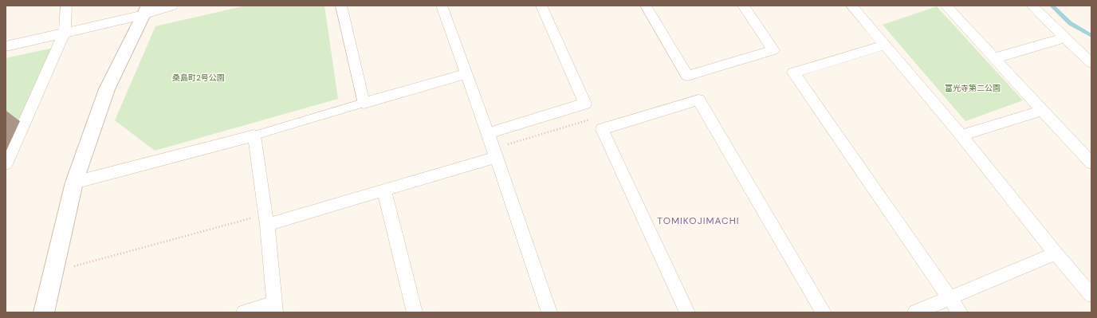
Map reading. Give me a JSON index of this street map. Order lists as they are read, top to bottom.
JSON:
{
  "districts": ["TOMIKOJIMACHI"],
  "parks": ["桑島町2号公園", "富光寺第二公園"]
}
